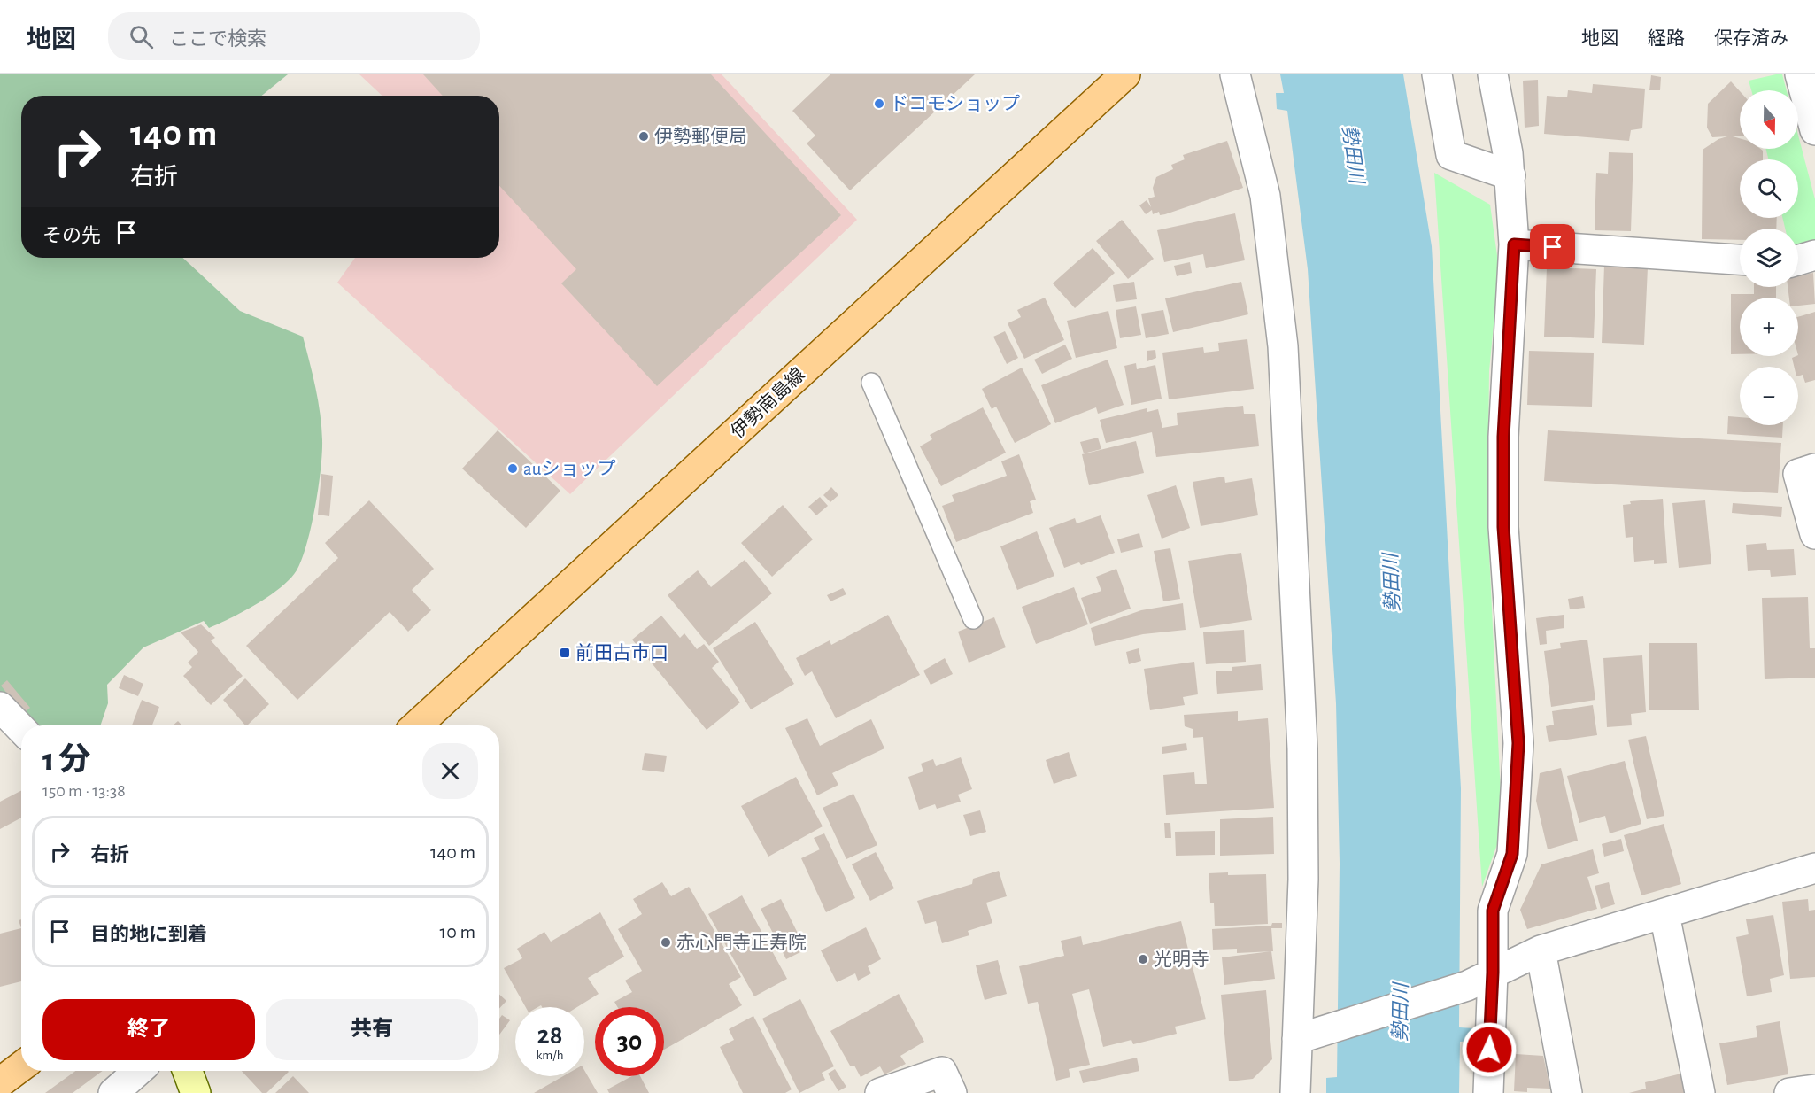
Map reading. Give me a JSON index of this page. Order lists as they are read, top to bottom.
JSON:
{
  "streets": {
    "main road": ["伊勢南島線"]
  },
  "water": ["勢田川"],
  "places": {
    "other": [
      "ドコモショップ",
      "伊勢郵便局",
      "auショップ",
      "赤心門寺正寿院",
      "光明寺"
    ],
    "transit": ["前田古市口"]
  },
  "north": "bottom",
  "page": {
    "header": "地図",
    "search": "ここで検索",
    "nav": ["地図", "経路", "保存済み"],
    "map_buttons": ["+", "−"],
    "turn": ["140 m", "右折"],
    "then": "その先",
    "heading": ["1 分", "150 m · 13:38"],
    "list": [
      {
        "name": "右折",
        "value": "140 m"
      },
      {
        "name": "目的地に到着",
        "value": "10 m"
      }
    ],
    "buttons": ["終了", "共有"],
    "speed": "28 km/h",
    "limit": "30"
  }
}
